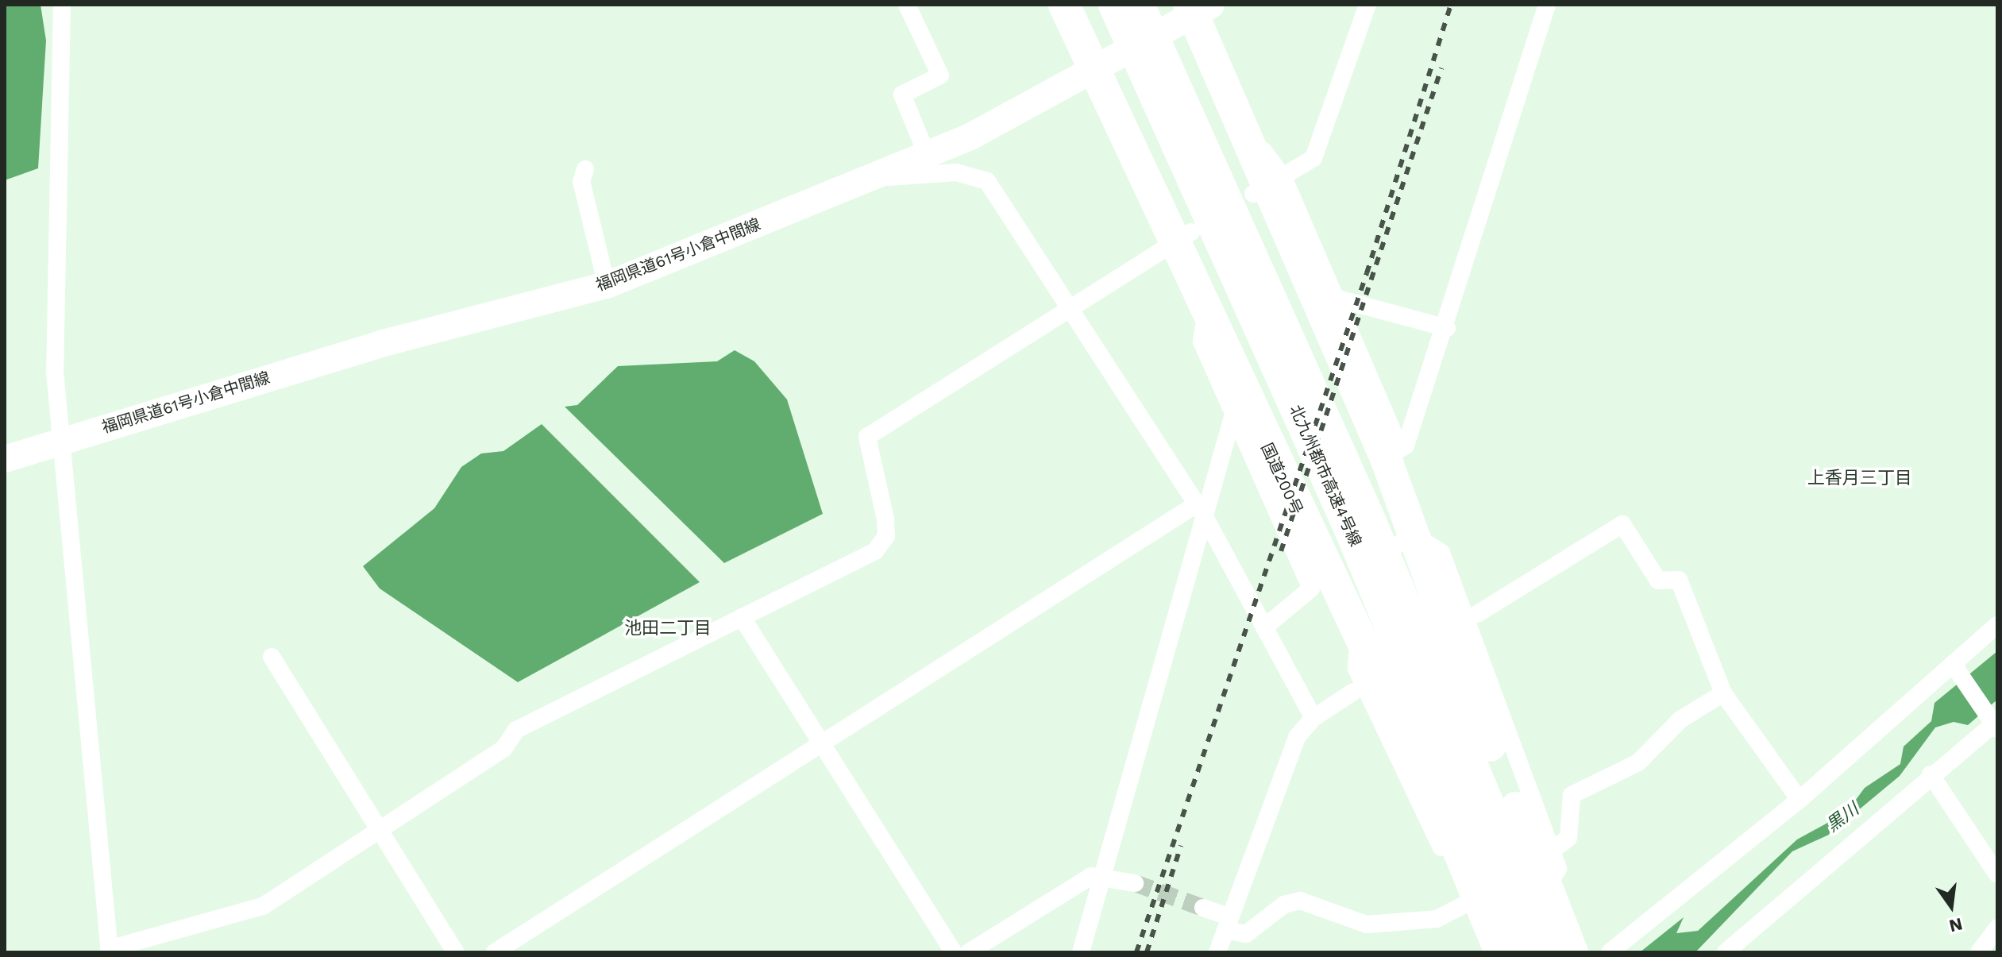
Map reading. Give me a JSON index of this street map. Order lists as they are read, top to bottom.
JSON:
{
  "streets": {
    "highway": ["北九州都市高速4号線", "国道200号"],
    "main road": ["福岡県道61号小倉中間線"]
  },
  "crossings": [
    ["福岡県道61号小倉中間線", "国道200号"]
  ],
  "districts": ["上香月三丁目", "池田二丁目"],
  "water": ["黒川"],
  "north": "bottom"
}
